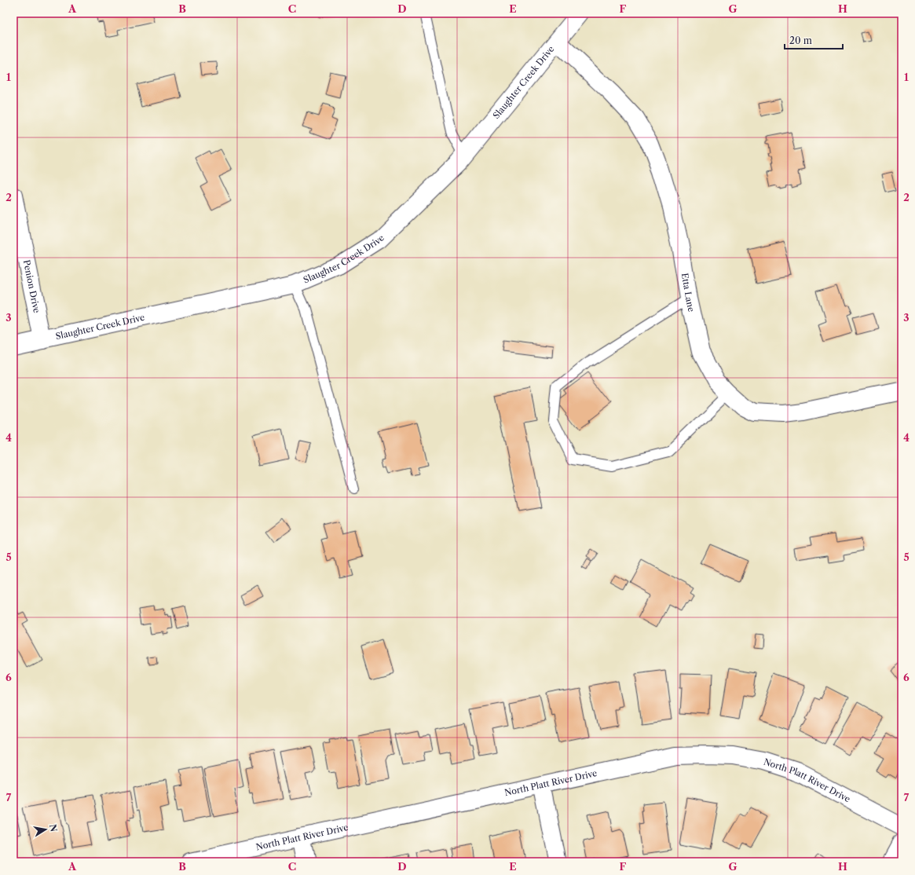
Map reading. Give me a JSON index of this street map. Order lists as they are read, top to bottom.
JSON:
{
  "streets": {
    "street": [
      "Slaughter Creek Drive",
      "Penion Drive",
      "Etta Lane",
      "North Platt River Drive"
    ]
  },
  "crossings": [
    ["Slaughter Creek Drive", "Penion Drive"],
    ["Slaughter Creek Drive", "Etta Lane"]
  ],
  "scale_bar": "20 m",
  "north": "right",
  "grid": {
    "columns": [
      "A",
      "B",
      "C",
      "D",
      "E",
      "F",
      "G",
      "H"
    ],
    "rows": [
      "1",
      "2",
      "3",
      "4",
      "5",
      "6",
      "7"
    ]
  }
}
